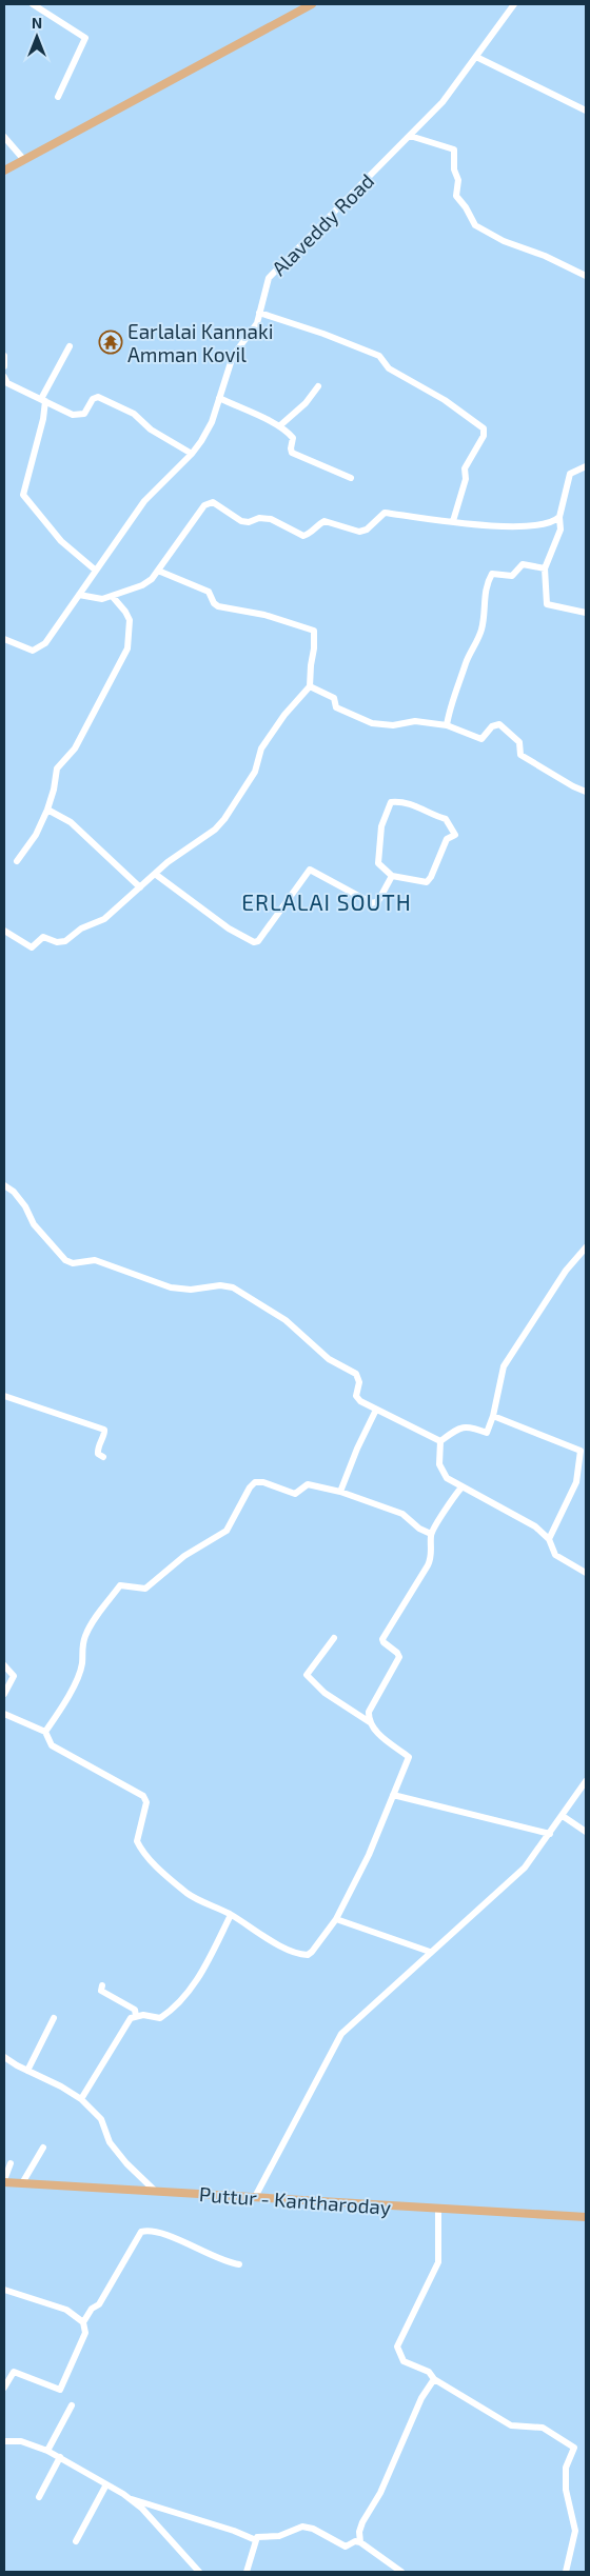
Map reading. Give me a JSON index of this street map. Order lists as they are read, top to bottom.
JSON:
{
  "streets": {
    "main road": ["Puttur - Kantharoday"],
    "street": ["Alaveddy Road"]
  },
  "districts": ["ERLALAI SOUTH"],
  "places": {
    "temple": ["Earlalai Kannaki Amman Kovil"]
  },
  "north": "top"
}
